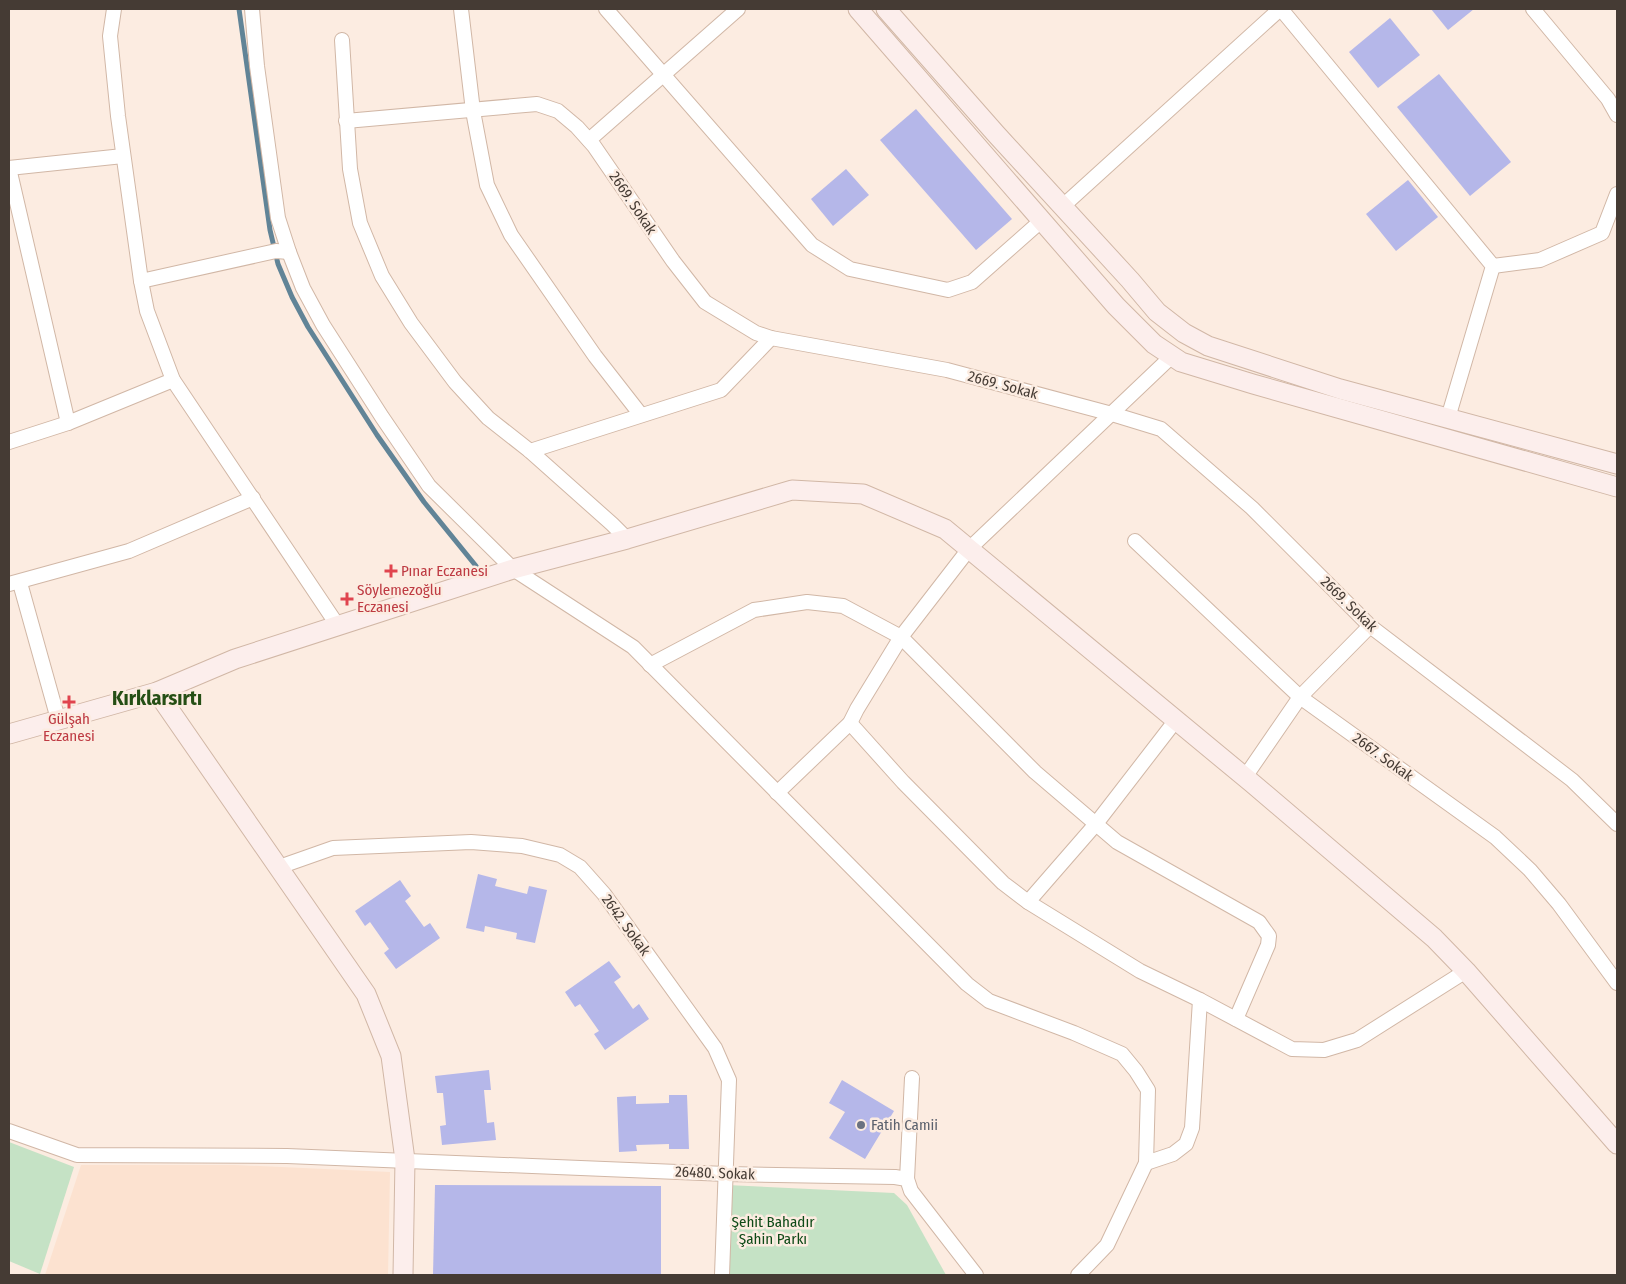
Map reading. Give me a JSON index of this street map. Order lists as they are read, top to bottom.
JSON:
{
  "streets": {
    "street": [
      "2669. Sokak",
      "2667. Sokak",
      "2642. Sokak",
      "26480. Sokak"
    ]
  },
  "crossings": [
    ["2642. Sokak", "26480. Sokak"]
  ],
  "districts": ["Kırklarsırtı"],
  "parks": ["Şehit Bahadır Şahin Parkı"],
  "places": {
    "health": ["Pınar Eczanesi", "Söylemezoğlu Eczanesi", "Gülşah Eczanesi"],
    "other": ["Fatih Camii"]
  }
}
